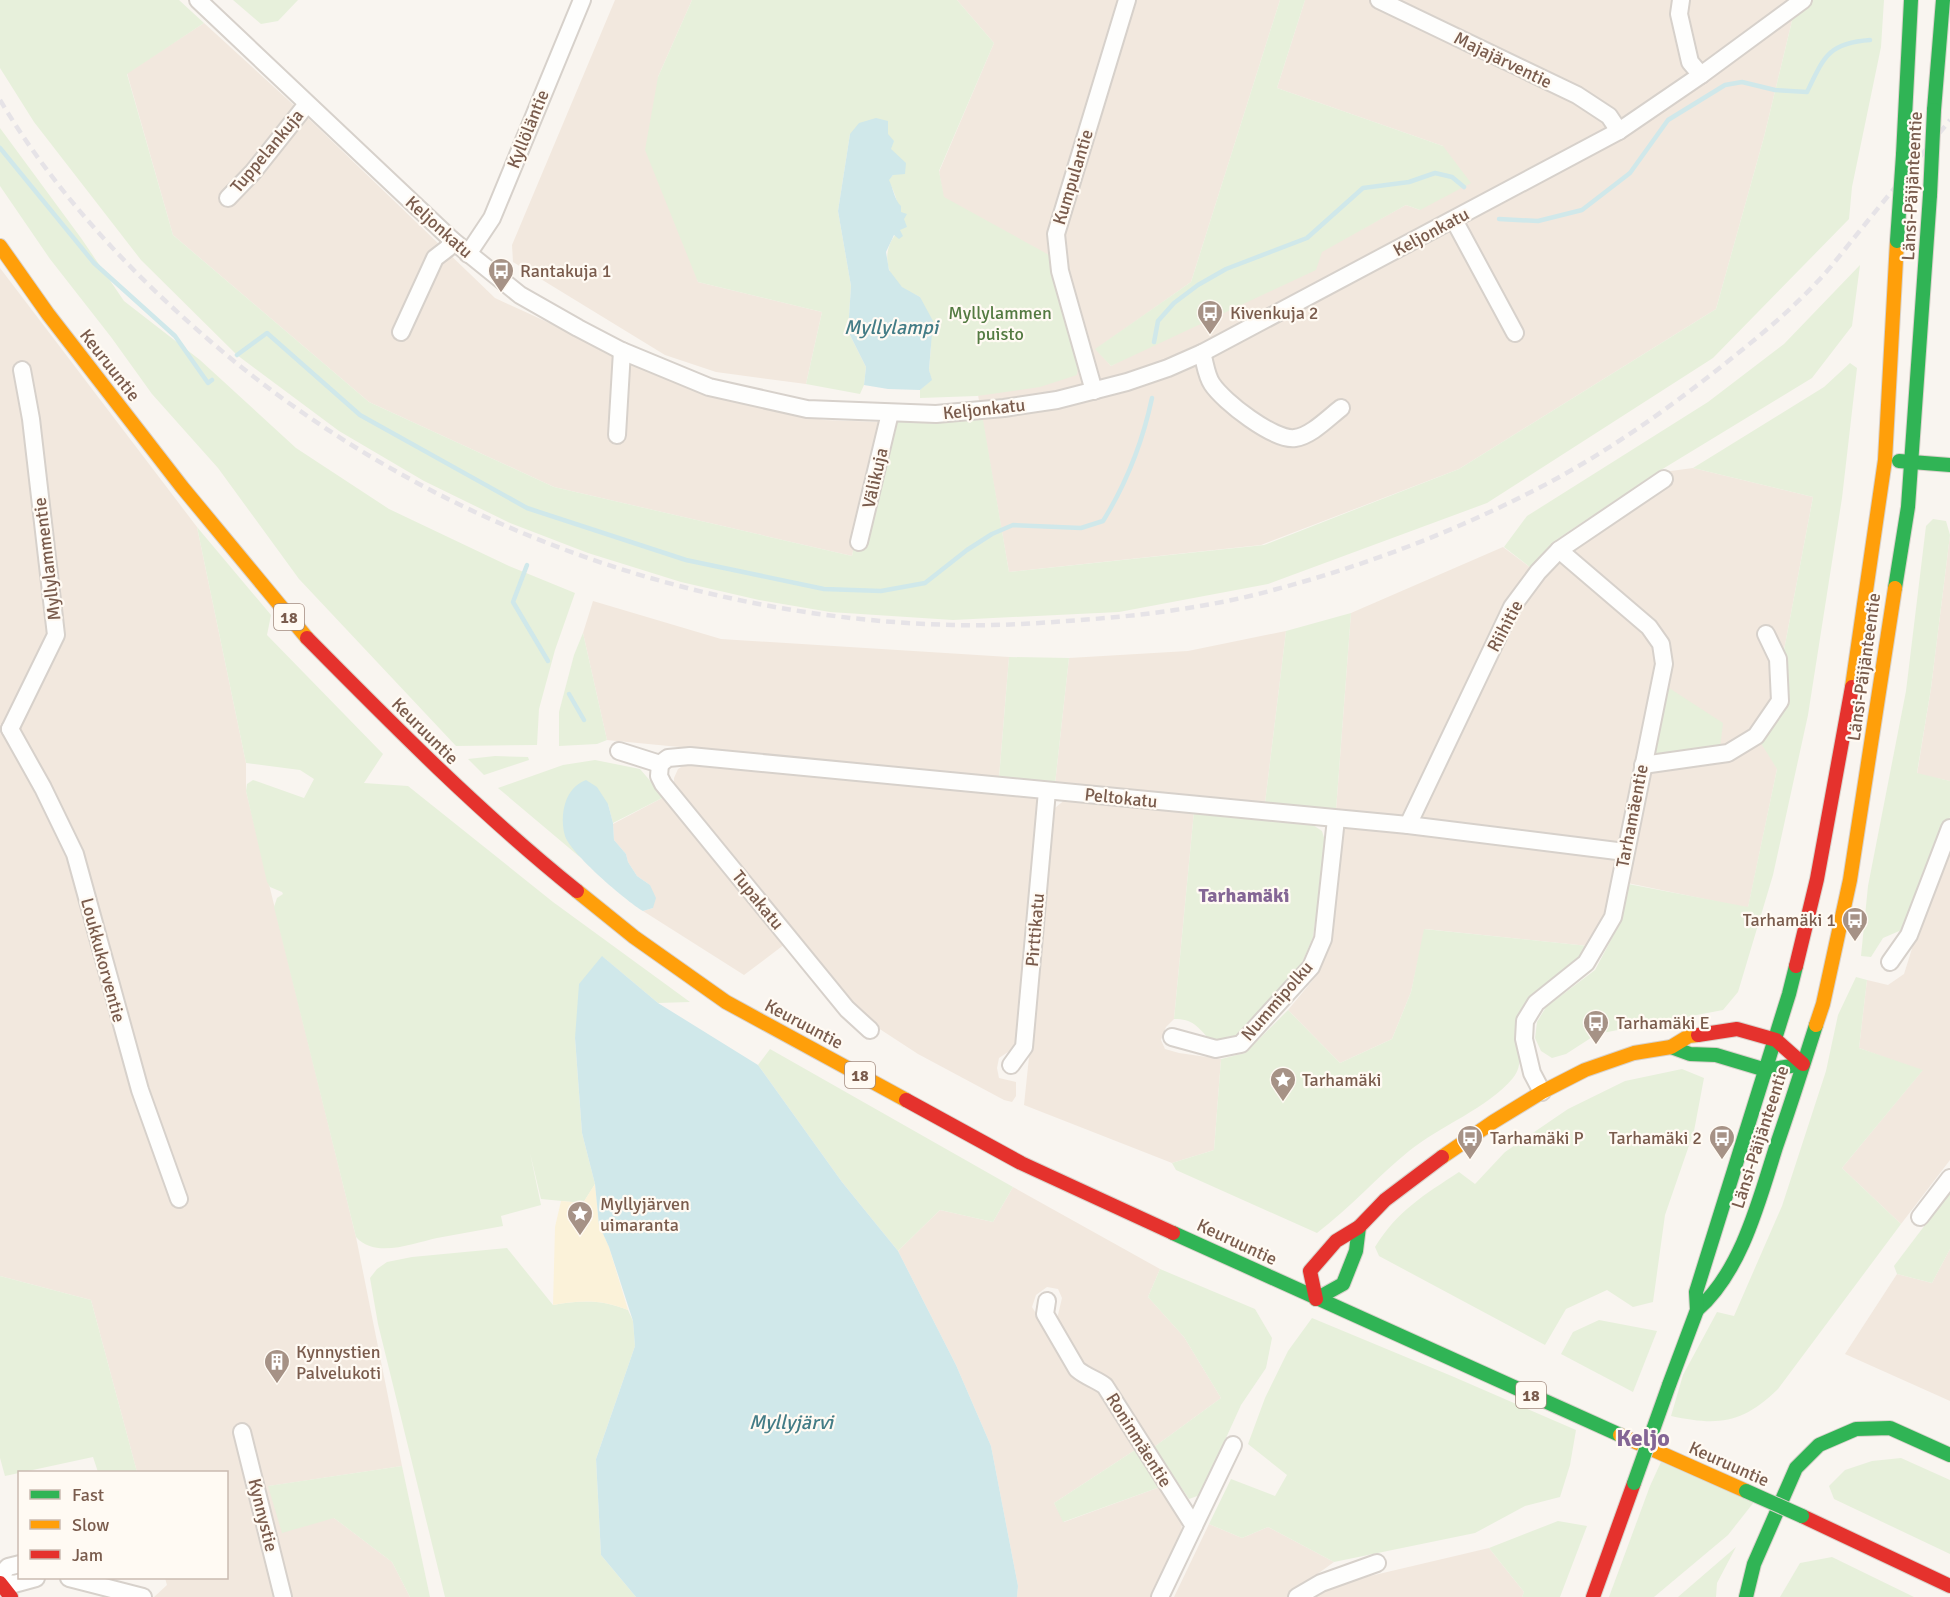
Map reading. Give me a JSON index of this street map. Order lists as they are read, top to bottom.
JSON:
{
  "streets": {
    "main road": ["Länsi-Päijänteentie", "Keuruuntie", "18"],
    "street": [
      "Majajärventie",
      "Kyllöläntie",
      "Tuppelankuja",
      "Kumpulantie",
      "Keljonkatu",
      "Välikuja",
      "Myllylammentie",
      "Riihitie",
      "Peltokatu",
      "Tarhamäentie",
      "Tupakatu",
      "Pirttikatu",
      "Loukkukorventie",
      "Nummipolku",
      "Roninmäentie",
      "Kynnystie"
    ]
  },
  "crossings": [
    ["Majajärventie", "Keljonkatu"],
    ["Kyllöläntie", "Keljonkatu"],
    ["Tuppelankuja", "Keljonkatu"],
    ["Kumpulantie", "Keljonkatu"],
    ["Keljonkatu", "Välikuja"],
    ["Myllylammentie", "Loukkukorventie"],
    ["Riihitie", "Peltokatu"],
    ["Riihitie", "Tarhamäentie"],
    ["Peltokatu", "Tarhamäentie"],
    ["Peltokatu", "Tupakatu"],
    ["Peltokatu", "Pirttikatu"],
    ["Peltokatu", "Nummipolku"]
  ],
  "districts": ["Tarhamäki", "Keljo"],
  "water": ["Myllylampi", "Myllyjärvi"],
  "parks": ["Myllylammen puisto"],
  "places": {
    "bus stop": [
      "Rantakuja 1",
      "Kivenkuja 2",
      "Tarhamäki 1",
      "Tarhamäki E",
      "Tarhamäki P",
      "Tarhamäki 2"
    ],
    "place": ["Tarhamäki", "Myllyjärven uimaranta"],
    "building": ["Kynnystien Palvelukoti"]
  },
  "legend": ["Fast", "Slow", "Jam"]
}
